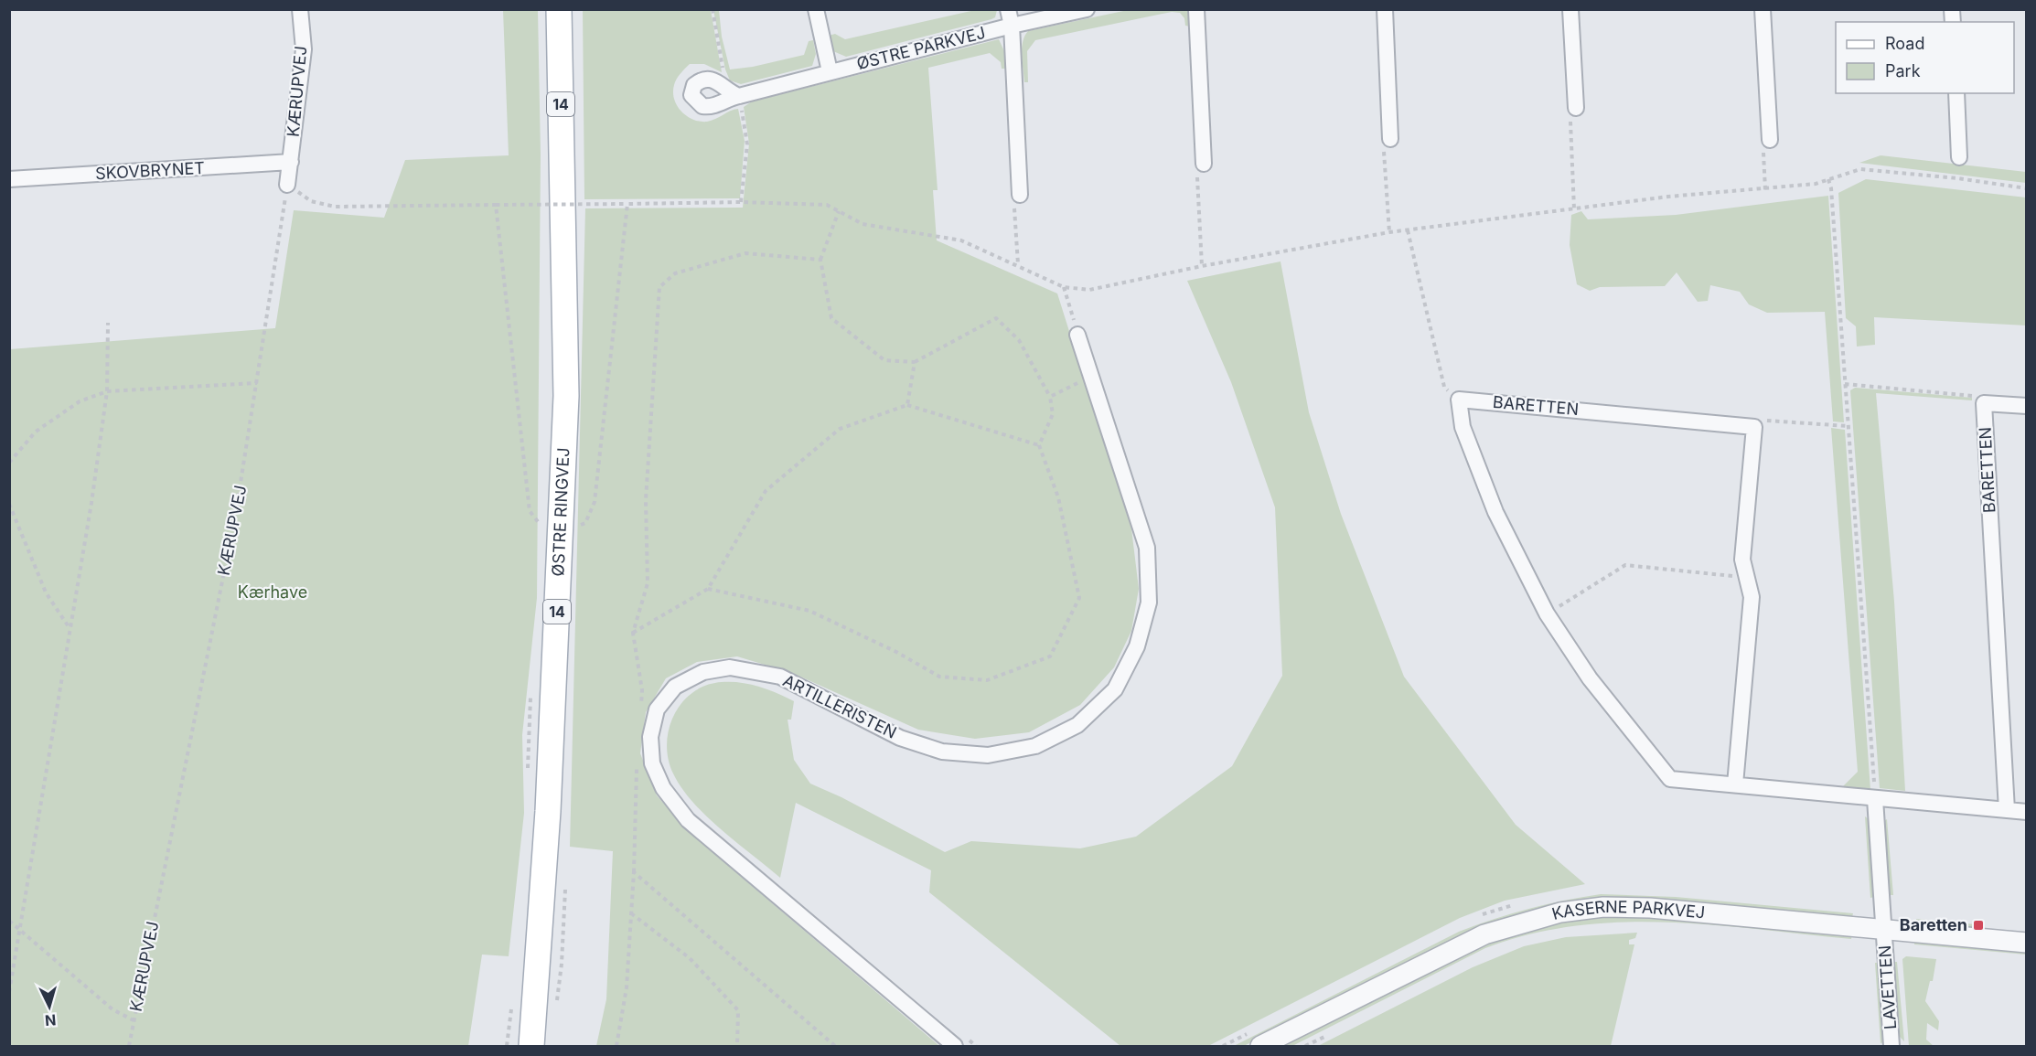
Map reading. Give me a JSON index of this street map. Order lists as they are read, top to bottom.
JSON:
{
  "streets": {
    "main road": ["14", "ØSTRE RINGVEJ"],
    "street": [
      "ØSTRE PARKVEJ",
      "KÆRUPVEJ",
      "SKOVBRYNET",
      "BARETTEN",
      "ARTILLERISTEN",
      "KASERNE PARKVEJ",
      "LAVETTEN"
    ]
  },
  "crossings": [
    ["KÆRUPVEJ", "SKOVBRYNET"],
    ["KASERNE PARKVEJ", "LAVETTEN"]
  ],
  "parks": ["Kærhave"],
  "places": {
    "transit": ["Baretten"]
  },
  "legend": ["Road", "Park"],
  "north": "bottom"
}
